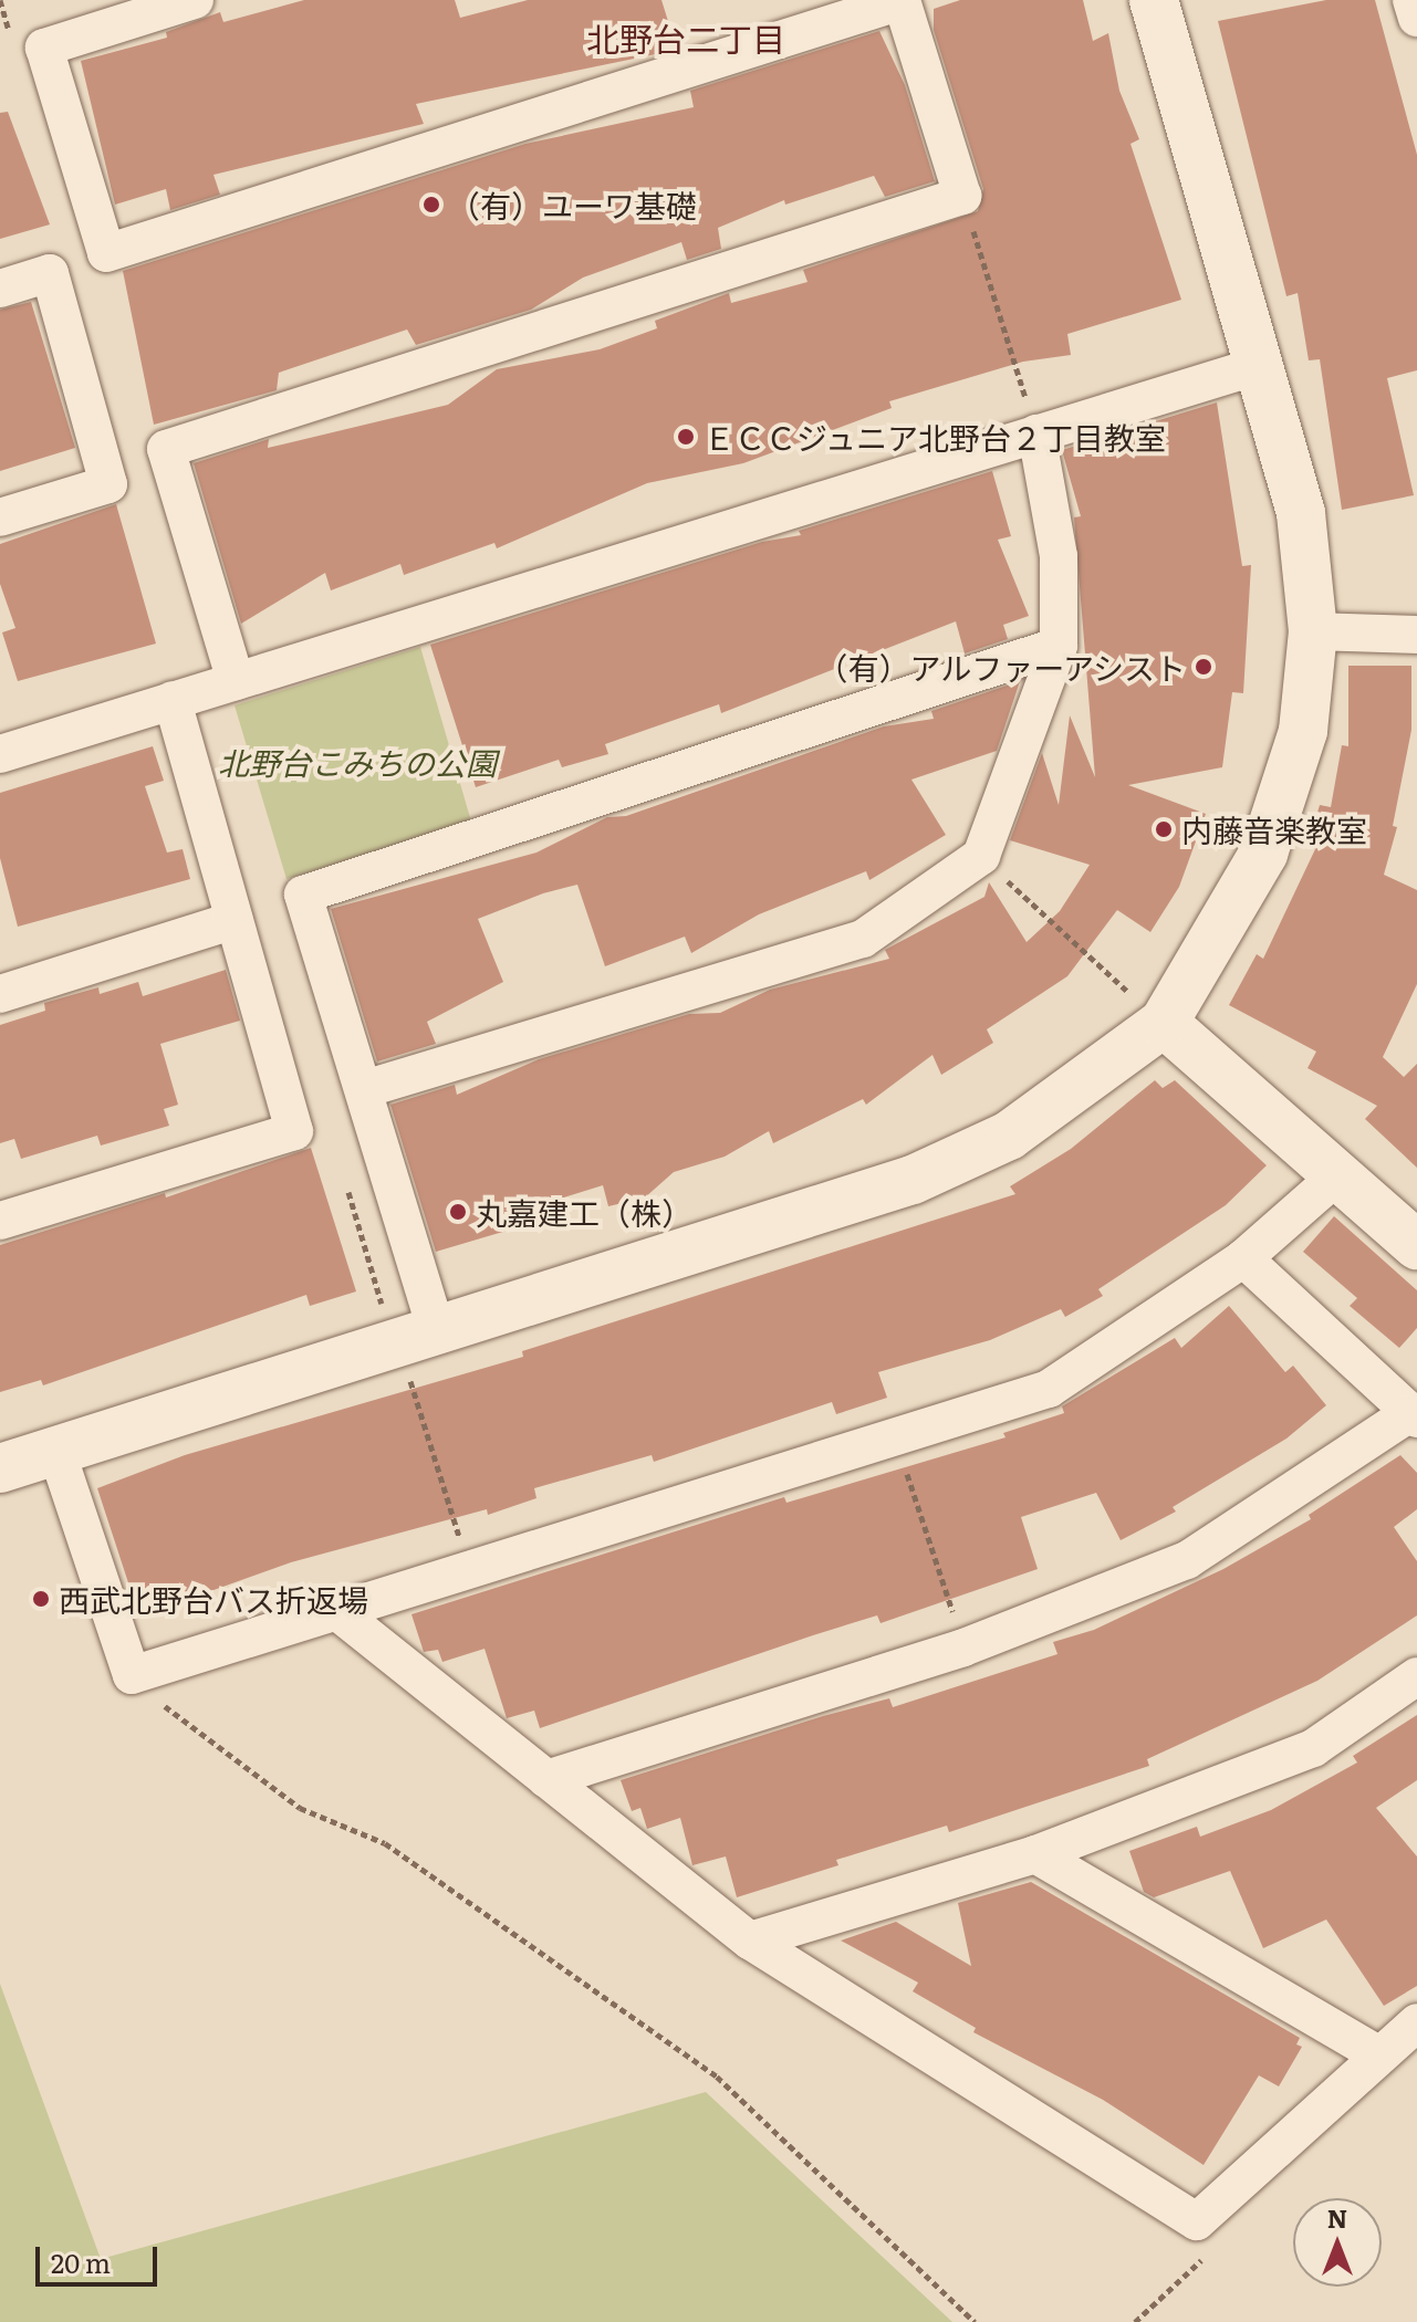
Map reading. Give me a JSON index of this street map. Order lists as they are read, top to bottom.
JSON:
{
  "districts": ["北野台二丁目"],
  "parks": ["北野台こみちの公園"],
  "places": [
    "（有）ユーワ基礎",
    "ＥＣＣジュニア北野台２丁目教室",
    "（有）アルファーアシスト",
    "内藤音楽教室",
    "丸嘉建工（株）",
    "西武北野台バス折返場"
  ],
  "scale_bar": "20 m",
  "north": "top"
}
